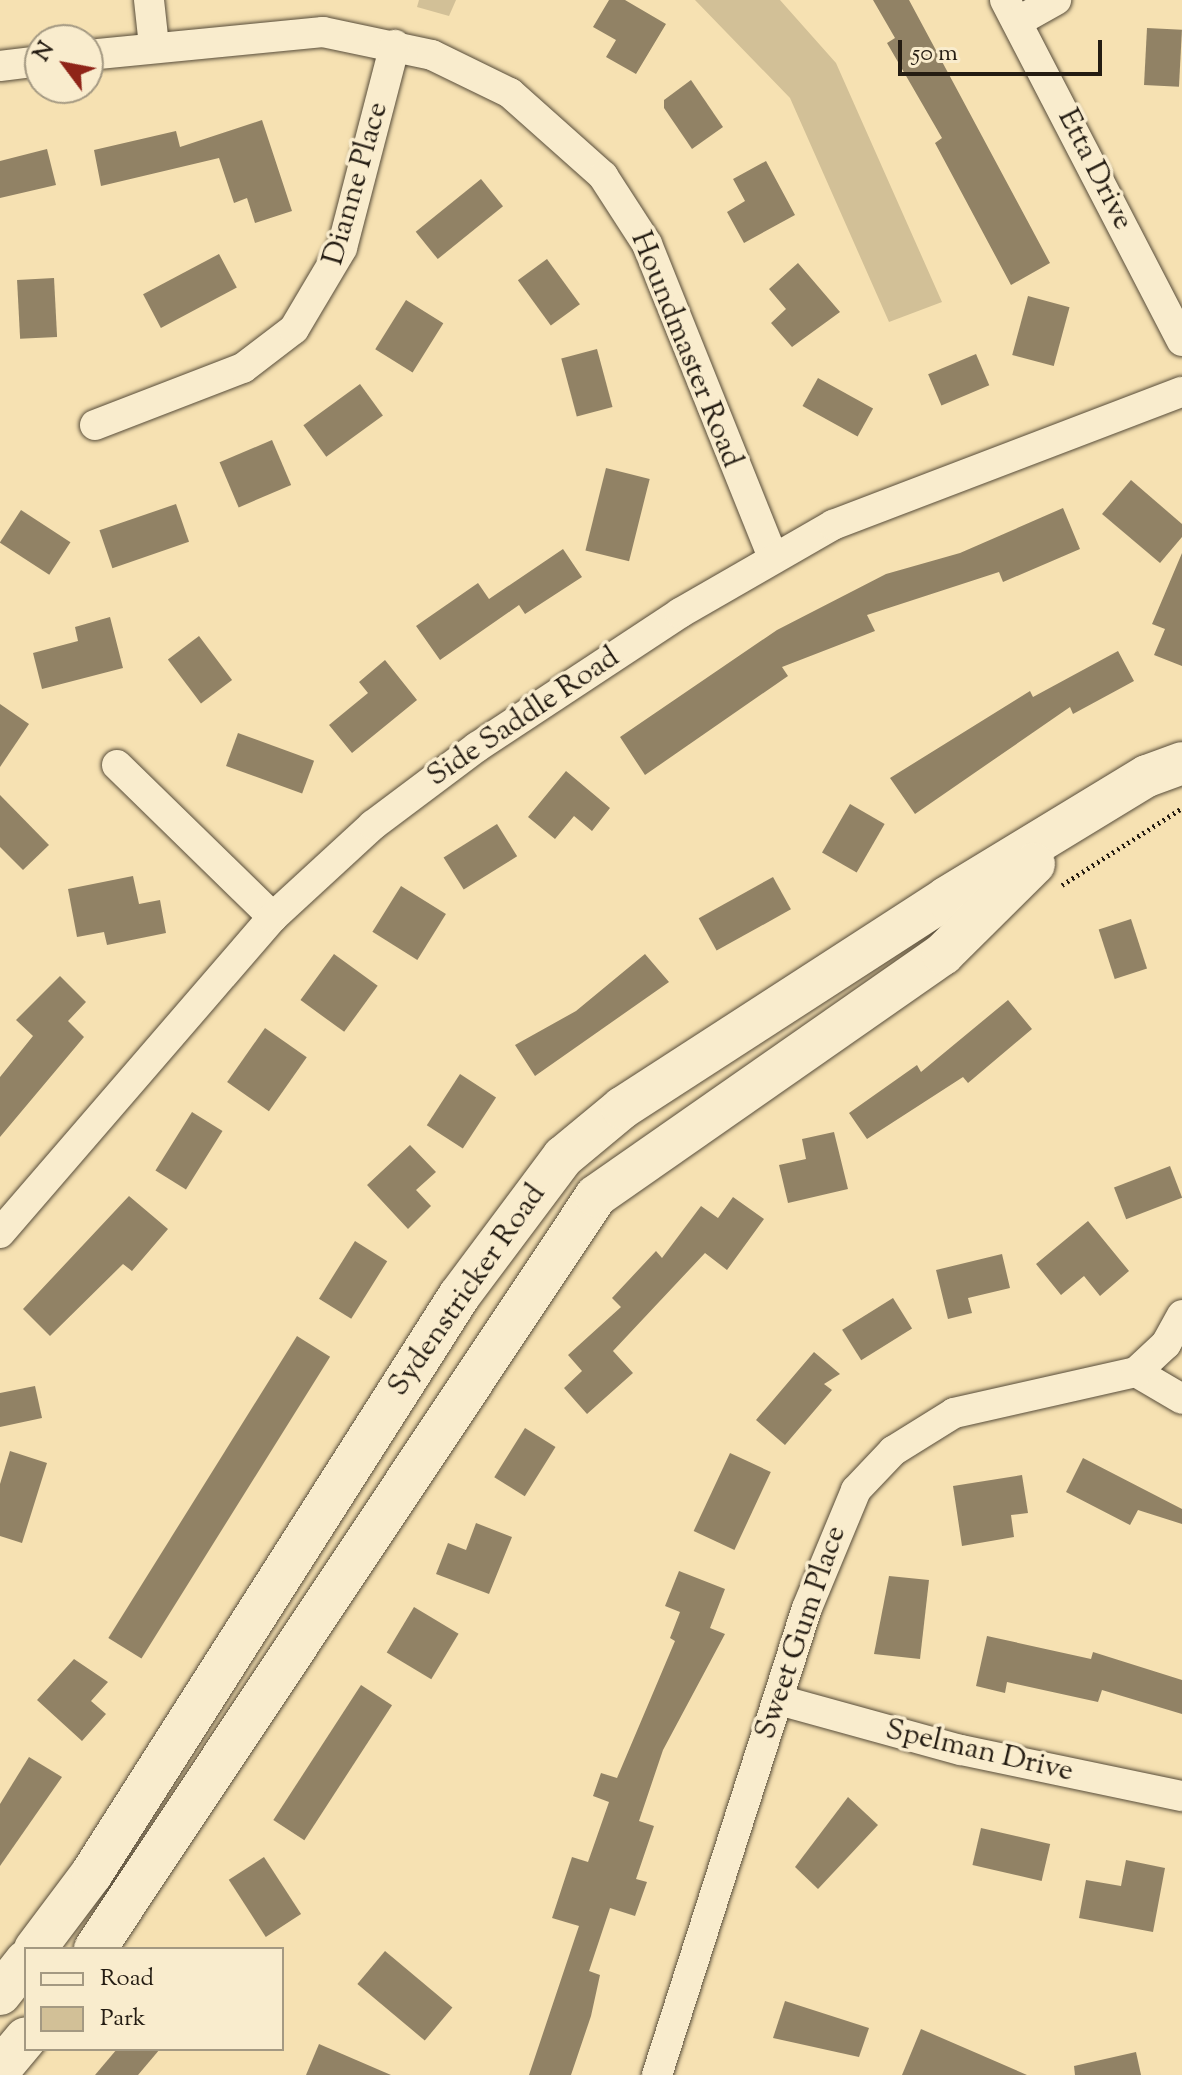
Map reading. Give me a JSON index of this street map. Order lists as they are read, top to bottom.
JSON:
{
  "streets": {
    "main road": ["Sydenstricker Road"],
    "street": [
      "Etta Drive",
      "Dianne Place",
      "Houndmaster Road",
      "Side Saddle Road",
      "Sweet Gum Place",
      "Spelman Drive"
    ]
  },
  "crossings": [
    ["Dianne Place", "Houndmaster Road"],
    ["Houndmaster Road", "Side Saddle Road"],
    ["Sweet Gum Place", "Spelman Drive"]
  ],
  "legend": ["Road", "Park"],
  "scale_bar": "50 m",
  "north": "top left"
}
